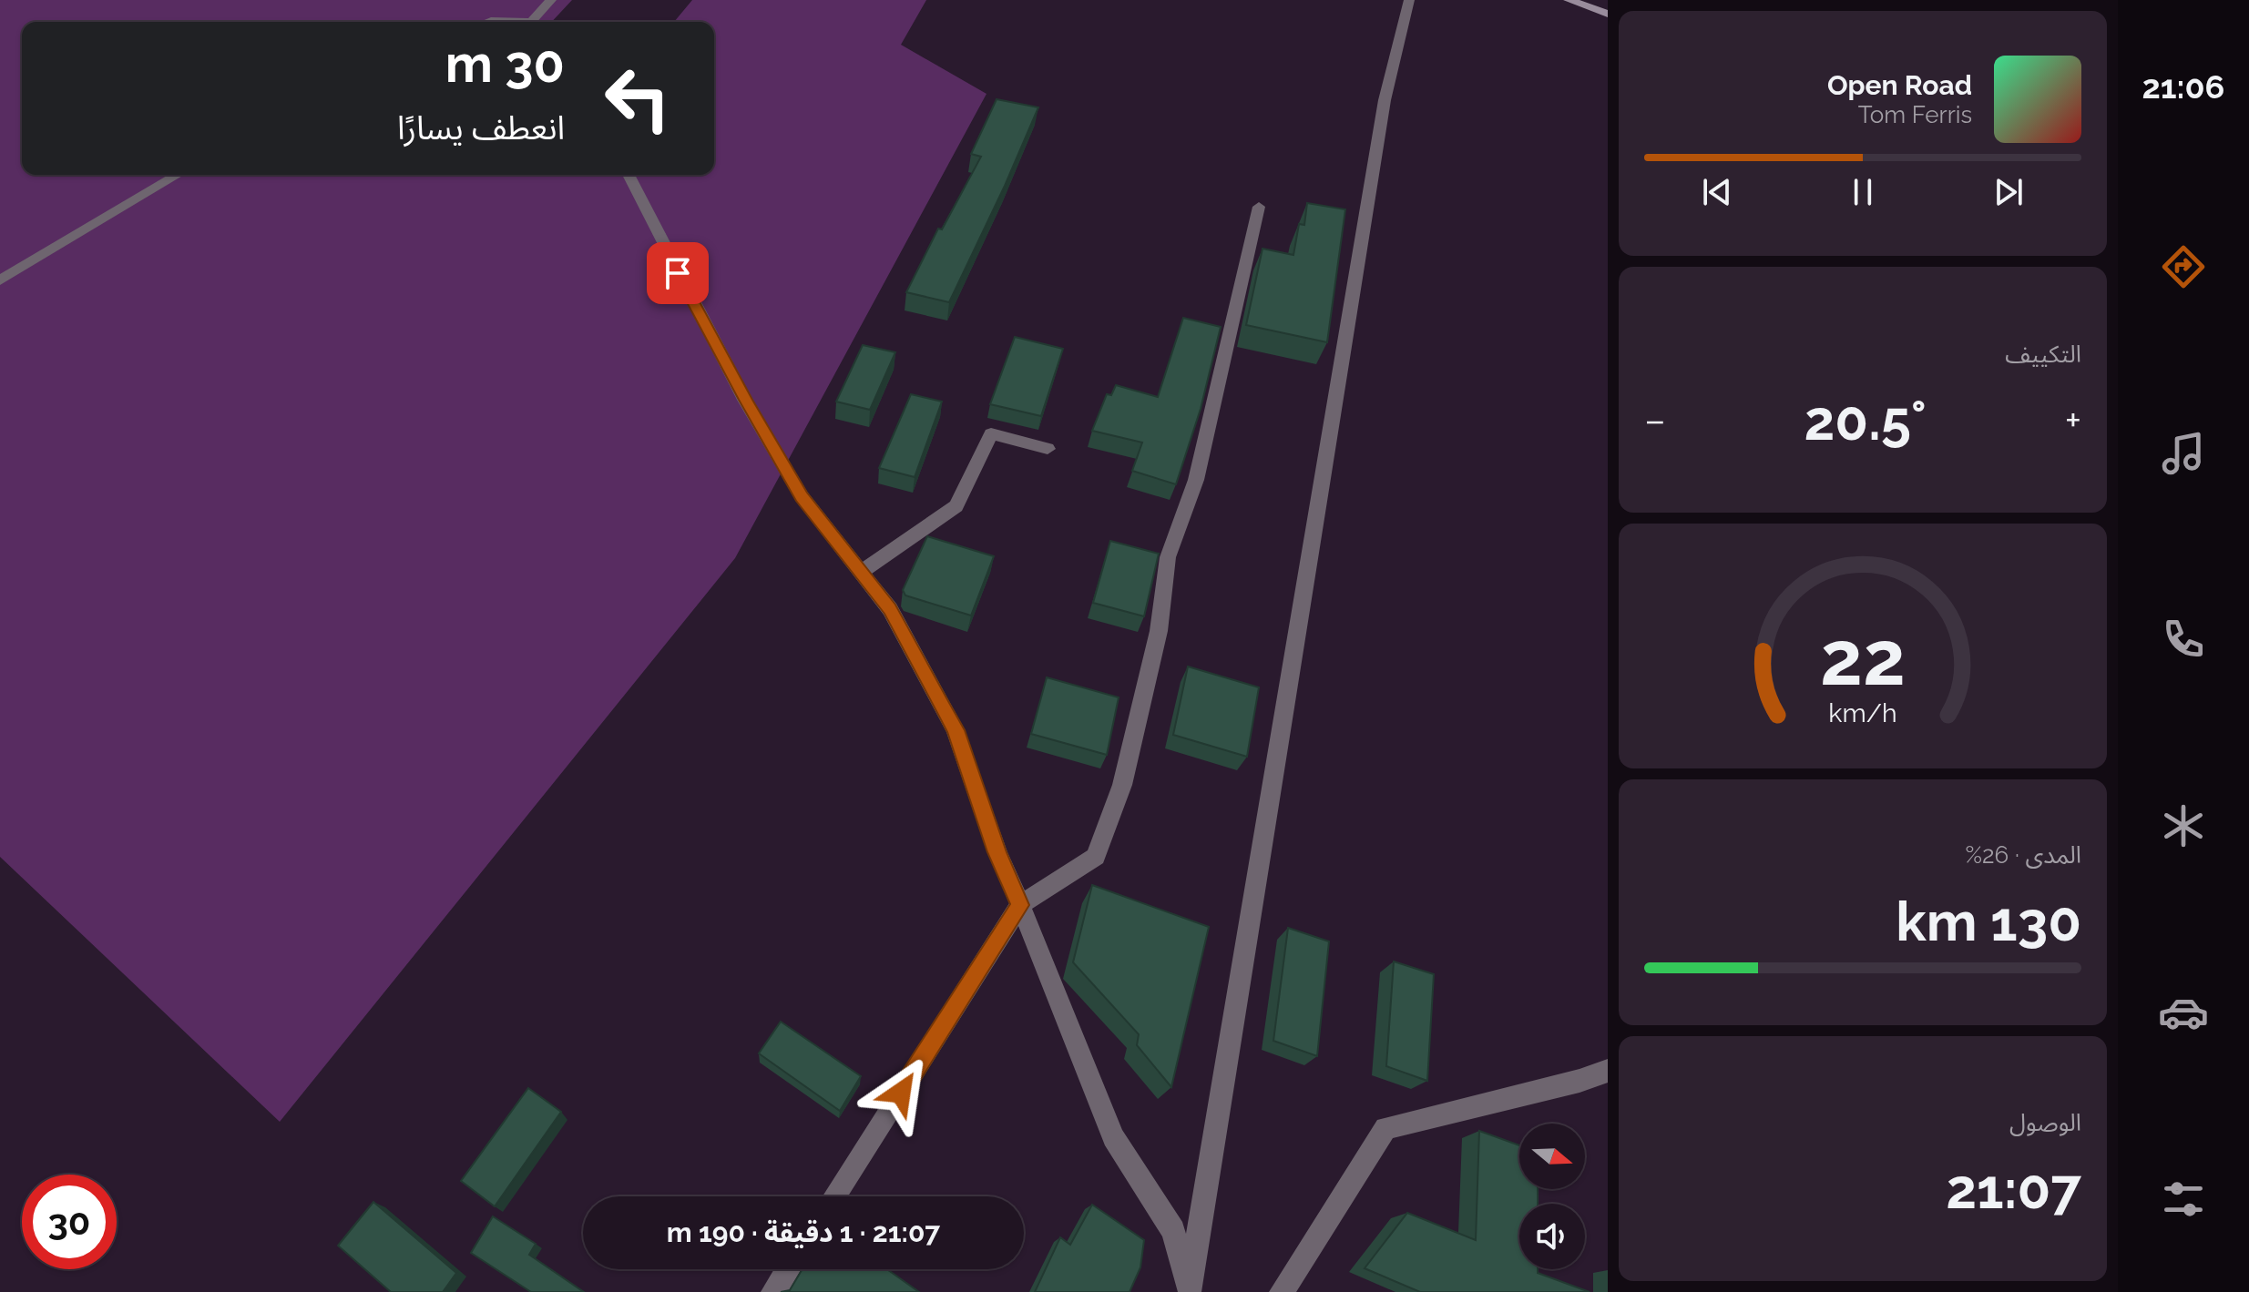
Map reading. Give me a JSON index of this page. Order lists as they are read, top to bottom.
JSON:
{
  "north": "right",
  "page": {
    "tabs": "21:06",
    "turn": ["30 m", "انعطف يسارًا"],
    "song": ["Open Road", "Tom Ferris"],
    "tile": [
      "التكييف",
      ["المدى · 26%", "130 km"],
      ["الوصول", "21:07"]
    ],
    "heat": ["−", "20.5°", "+"],
    "limit": "30",
    "trip": "21:07 · 1 دقيقة · 190 m",
    "gauge": ["22", "km/h"]
  }
}
